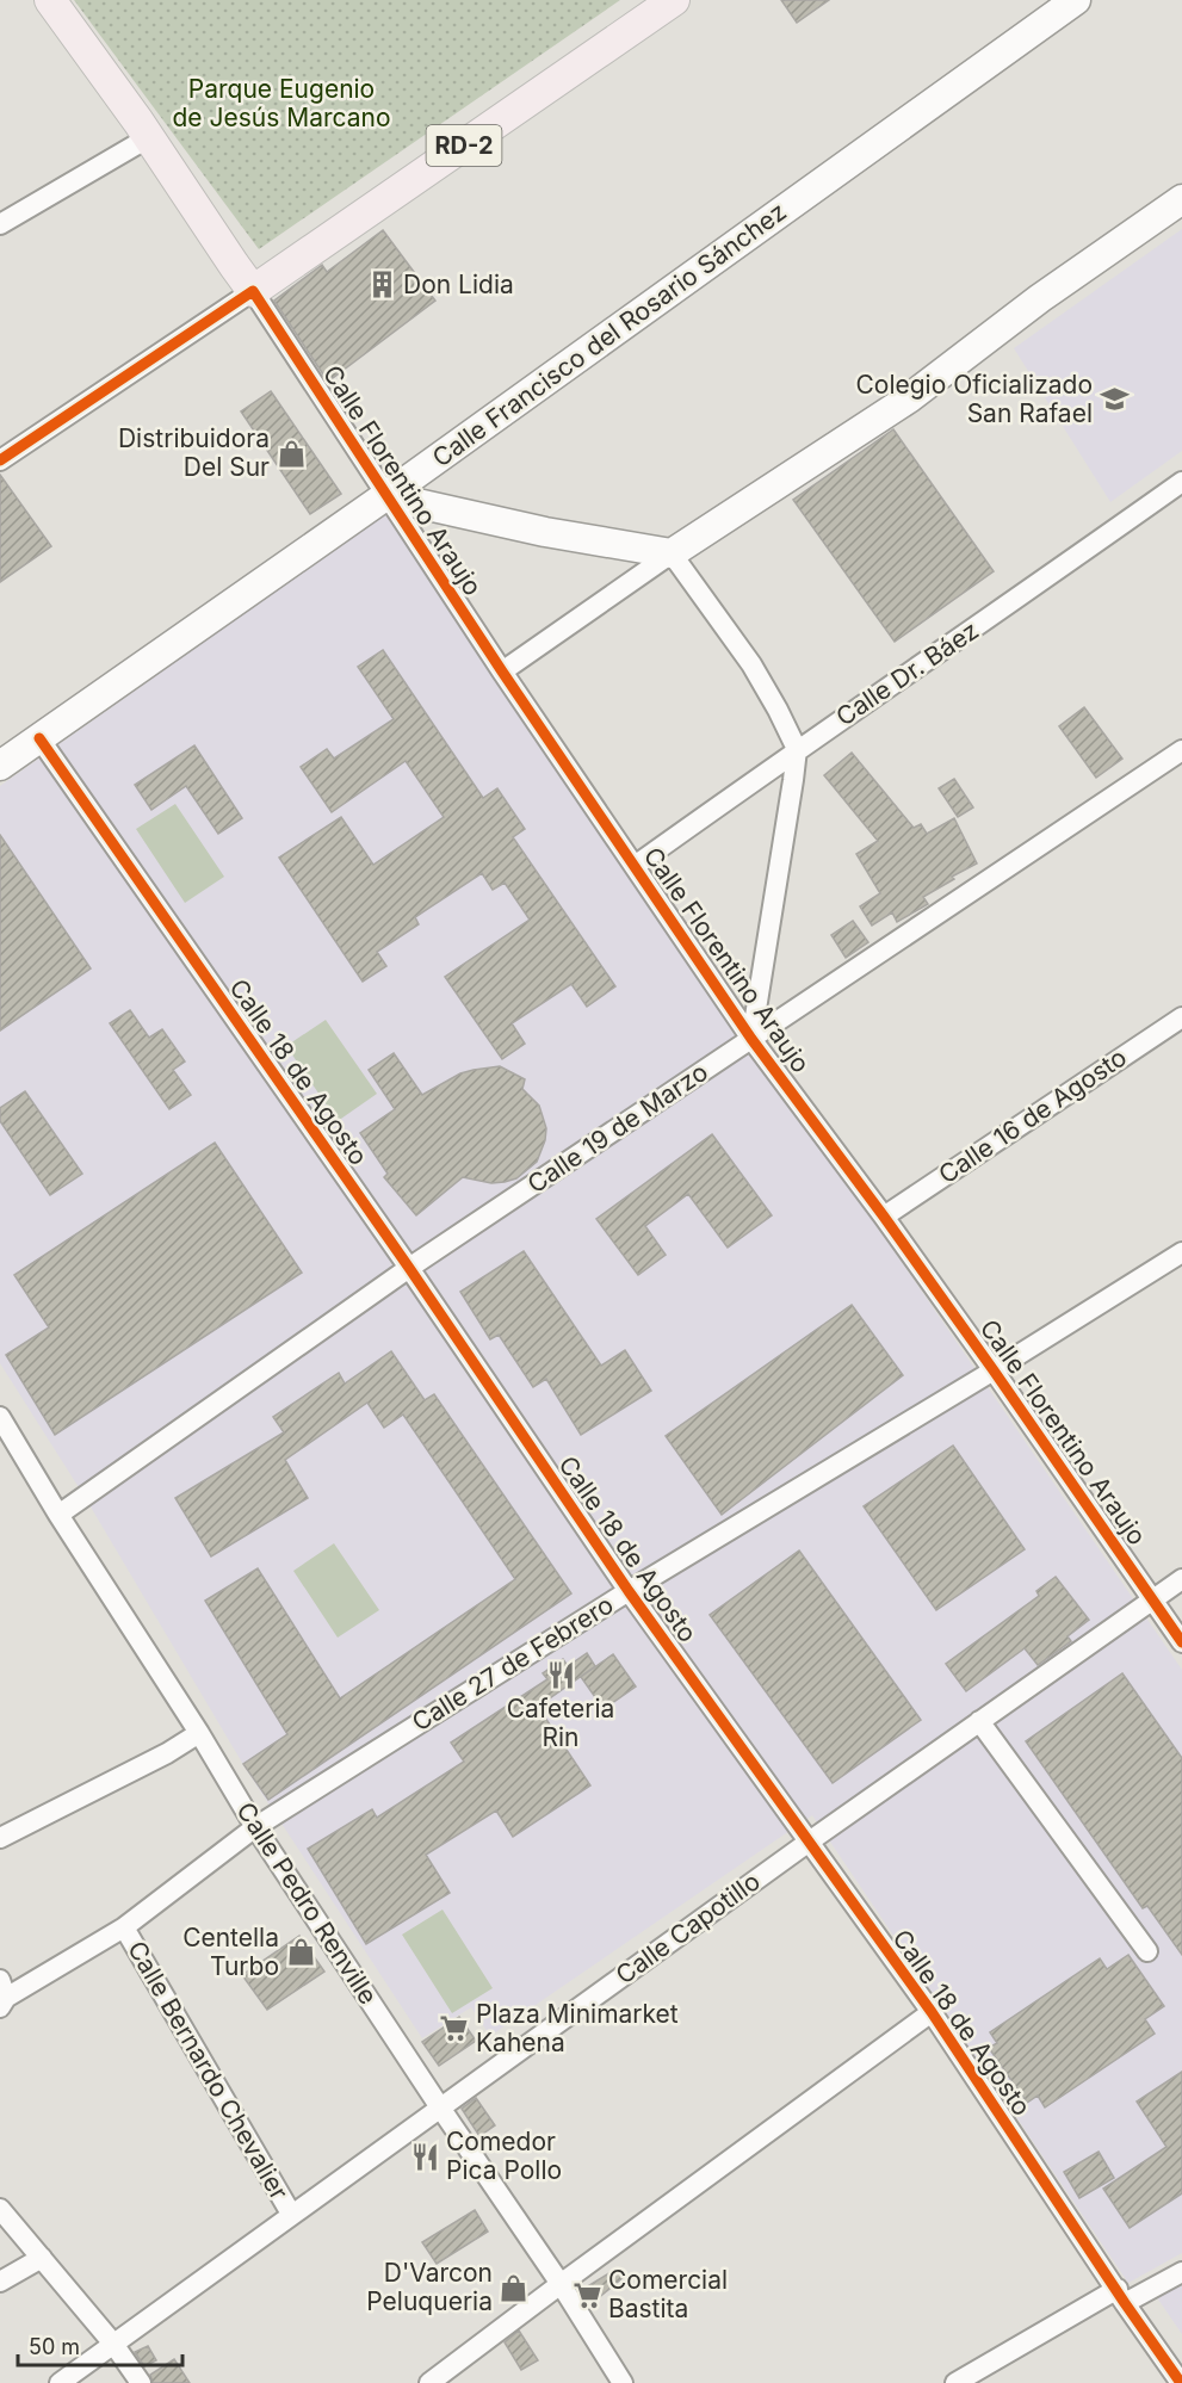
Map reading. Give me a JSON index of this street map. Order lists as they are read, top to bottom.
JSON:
{
  "streets": {
    "main road": ["RD-2", "Calle Florentino Araujo"],
    "street": [
      "Calle Francisco del Rosario Sánchez",
      "Calle Dr. Báez",
      "Calle 18 de Agosto",
      "Calle 16 de Agosto",
      "Calle 19 de Marzo",
      "Calle 27 de Febrero",
      "Calle Pedro Renville",
      "Calle Capotillo",
      "Calle Bernardo Chevalier"
    ]
  },
  "crossings": [
    ["RD-2", "Calle Florentino Araujo"],
    ["Calle Francisco del Rosario Sánchez", "Calle Florentino Araujo"],
    ["Calle Francisco del Rosario Sánchez", "Calle 18 de Agosto"],
    ["Calle Florentino Araujo", "Calle Dr. Báez"],
    ["Calle Florentino Araujo", "Calle 16 de Agosto"],
    ["Calle Florentino Araujo", "Calle 19 de Marzo"],
    ["Calle Florentino Araujo", "Calle 27 de Febrero"],
    ["Calle Florentino Araujo", "Calle Capotillo"],
    ["Calle 18 de Agosto", "Calle 19 de Marzo"],
    ["Calle 18 de Agosto", "Calle 27 de Febrero"],
    ["Calle 18 de Agosto", "Calle Capotillo"],
    ["Calle 19 de Marzo", "Calle Pedro Renville"],
    ["Calle 27 de Febrero", "Calle Pedro Renville"],
    ["Calle 27 de Febrero", "Calle Bernardo Chevalier"],
    ["Calle Pedro Renville", "Calle Capotillo"],
    ["Calle Capotillo", "Calle Bernardo Chevalier"]
  ],
  "parks": ["Parque Eugenio de Jesús Marcano"],
  "places": {
    "building": ["Don Lidia"],
    "school or university": ["Colegio Oficializado San Rafael"],
    "shop": ["Distribuidora Del Sur", "Centella Turbo", "D'Varcon Peluqueria"],
    "restaurant": ["Cafeteria Rin", "Comedor Pica Pollo"],
    "supermarket": ["Plaza Minimarket Kahena", "Comercial Bastita"]
  },
  "scale_bar": "50 m"
}
